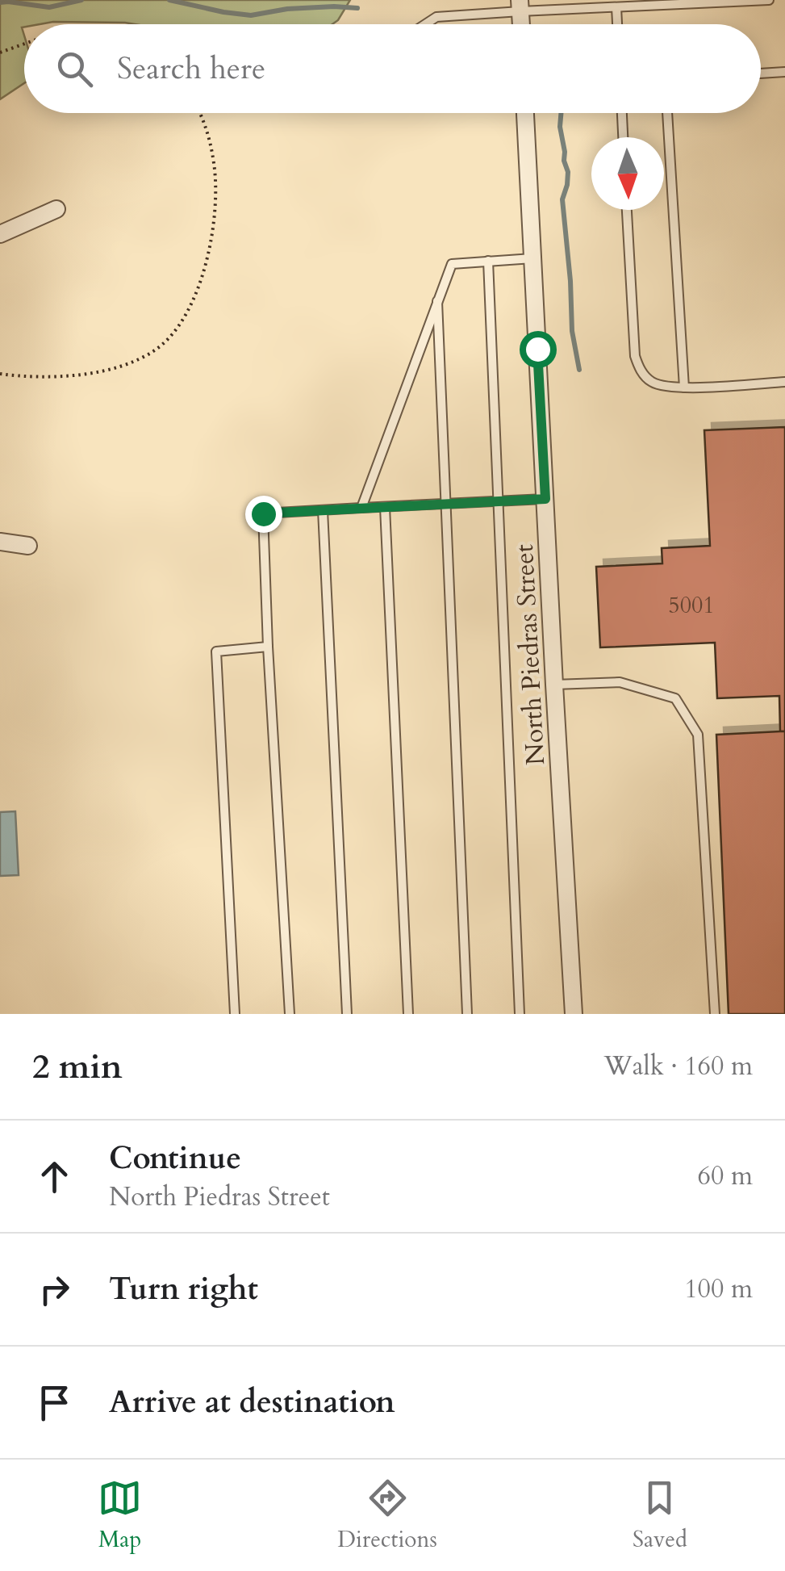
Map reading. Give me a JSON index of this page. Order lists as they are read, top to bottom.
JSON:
{
  "streets": {
    "street": ["North Piedras Street"]
  },
  "house_numbers": ["5001"],
  "north": "bottom",
  "page": {
    "search": "Search here",
    "heading": ["2 min", "Walk · 160 m"],
    "list": [
      ["Continue", "North Piedras Street", "60 m"],
      ["Turn right", "100 m"],
      "Arrive at destination"
    ],
    "nav": ["Map", "Directions", "Saved"]
  }
}
